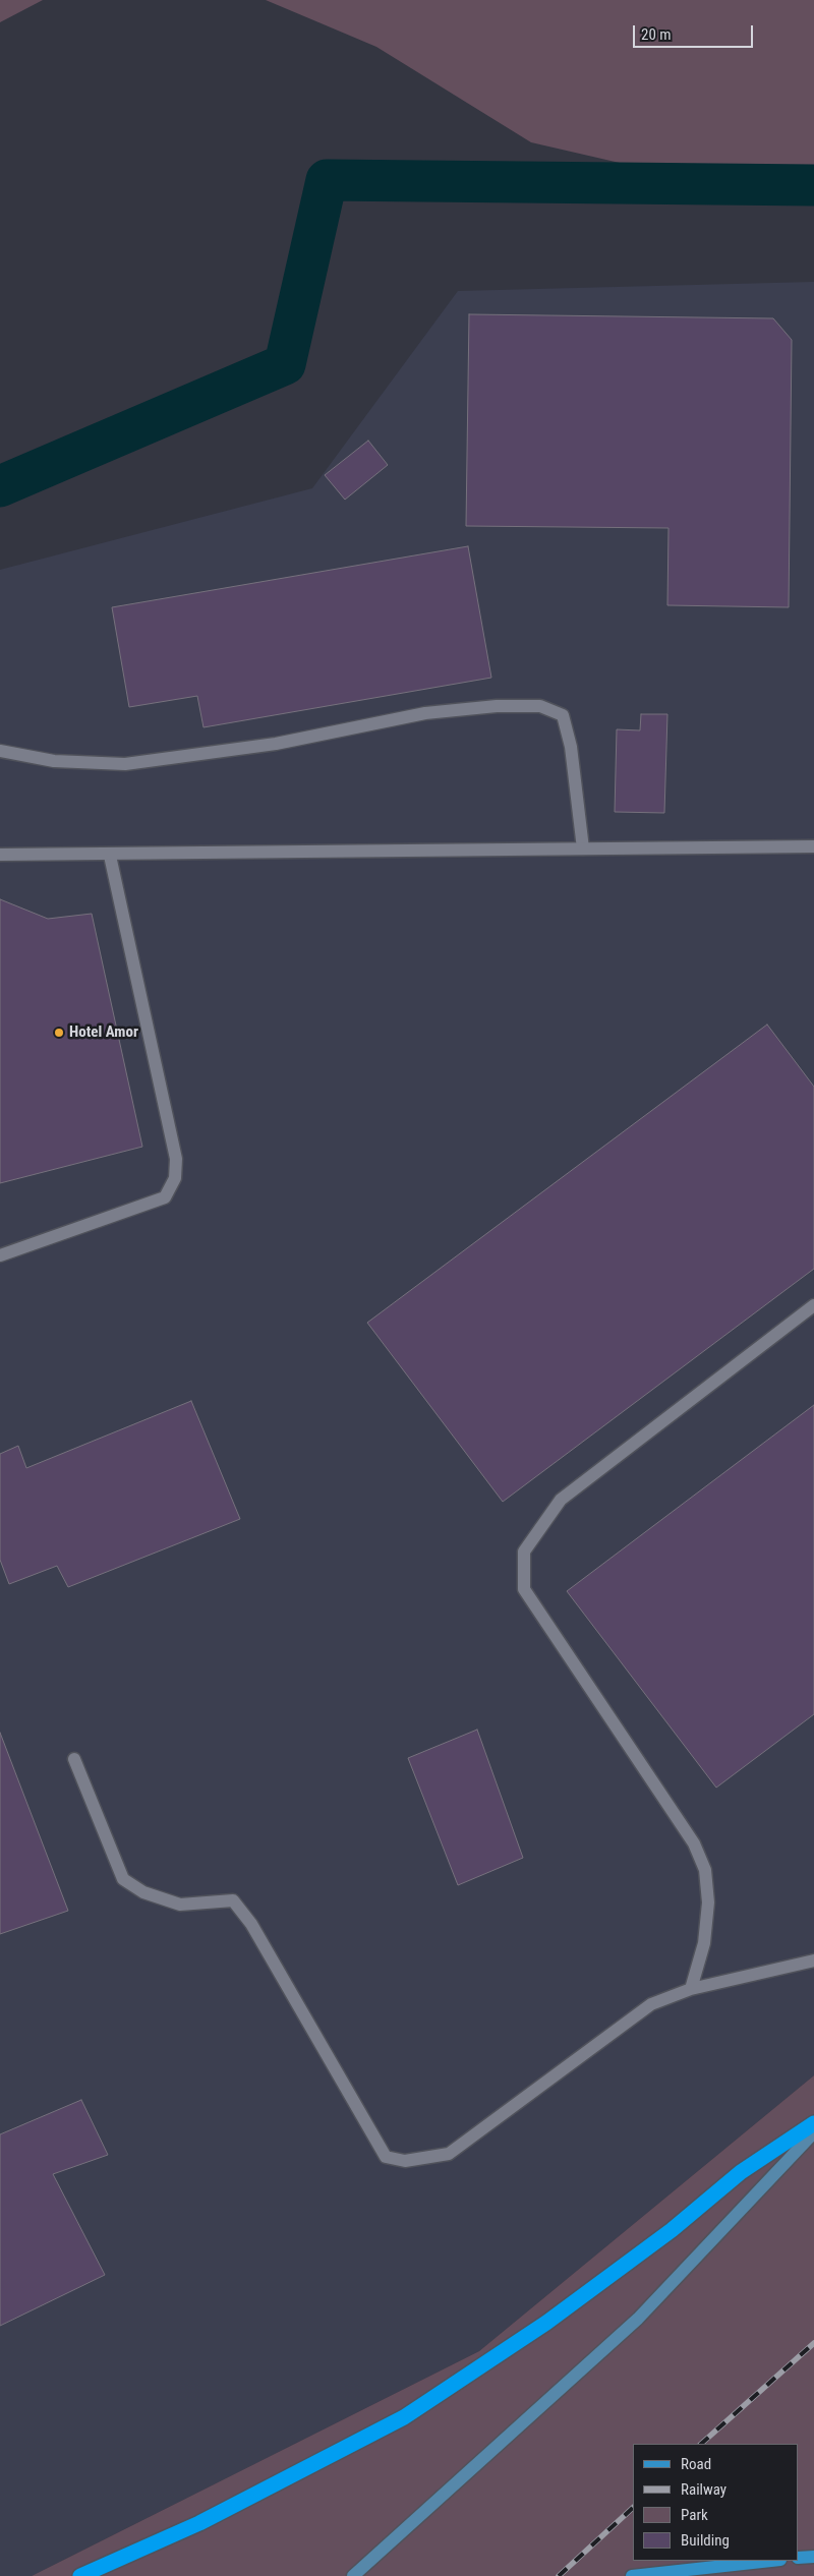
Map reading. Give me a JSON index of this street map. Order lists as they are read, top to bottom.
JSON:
{
  "places": ["Hotel Amor"],
  "legend": [
    "Road",
    "Railway",
    "Park",
    "Building"
  ],
  "scale_bar": "20 m"
}
